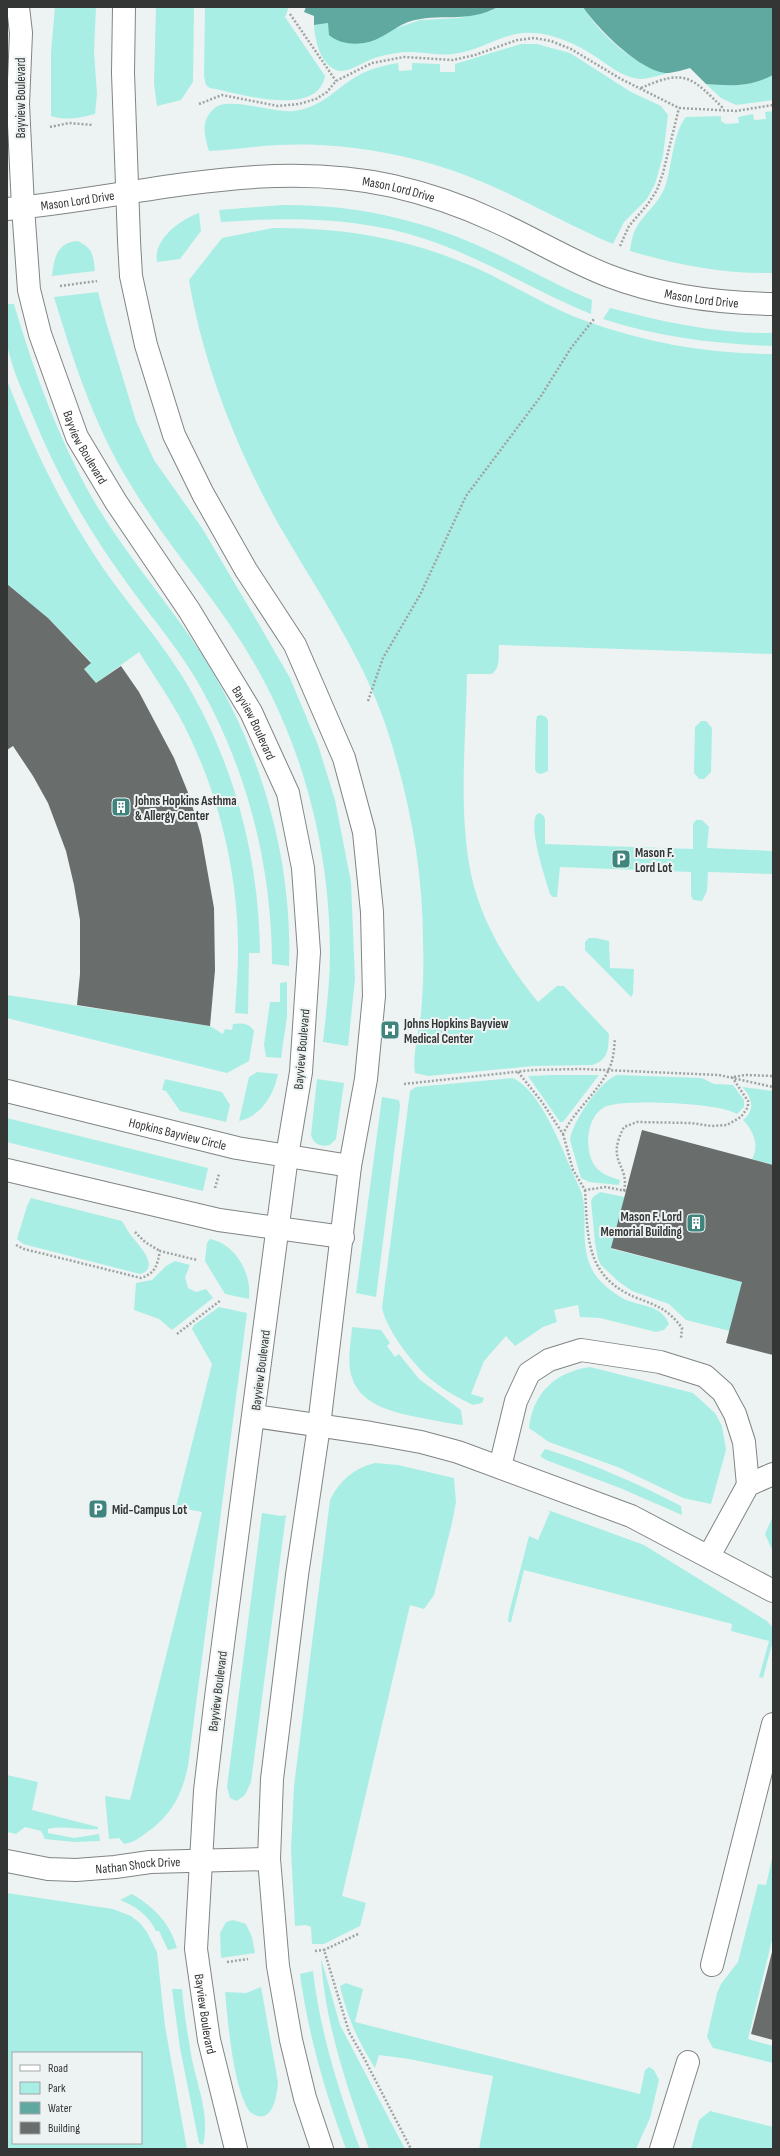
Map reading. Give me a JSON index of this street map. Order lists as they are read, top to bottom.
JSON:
{
  "streets": {
    "street": [
      "Bayview Boulevard",
      "Mason Lord Drive",
      "Hopkins Bayview Circle",
      "Nathan Shock Drive"
    ]
  },
  "crossings": [
    ["Bayview Boulevard", "Mason Lord Drive"],
    ["Bayview Boulevard", "Hopkins Bayview Circle"],
    ["Bayview Boulevard", "Nathan Shock Drive"]
  ],
  "places": {
    "building": ["Johns Hopkins Asthma & Allergy Center", "Mason F. Lord Memorial Building"],
    "parking": ["Mason F. Lord Lot", "Mid-Campus Lot"],
    "hospital": ["Johns Hopkins Bayview Medical Center"]
  },
  "legend": [
    "Road",
    "Park",
    "Water",
    "Building"
  ]
}
